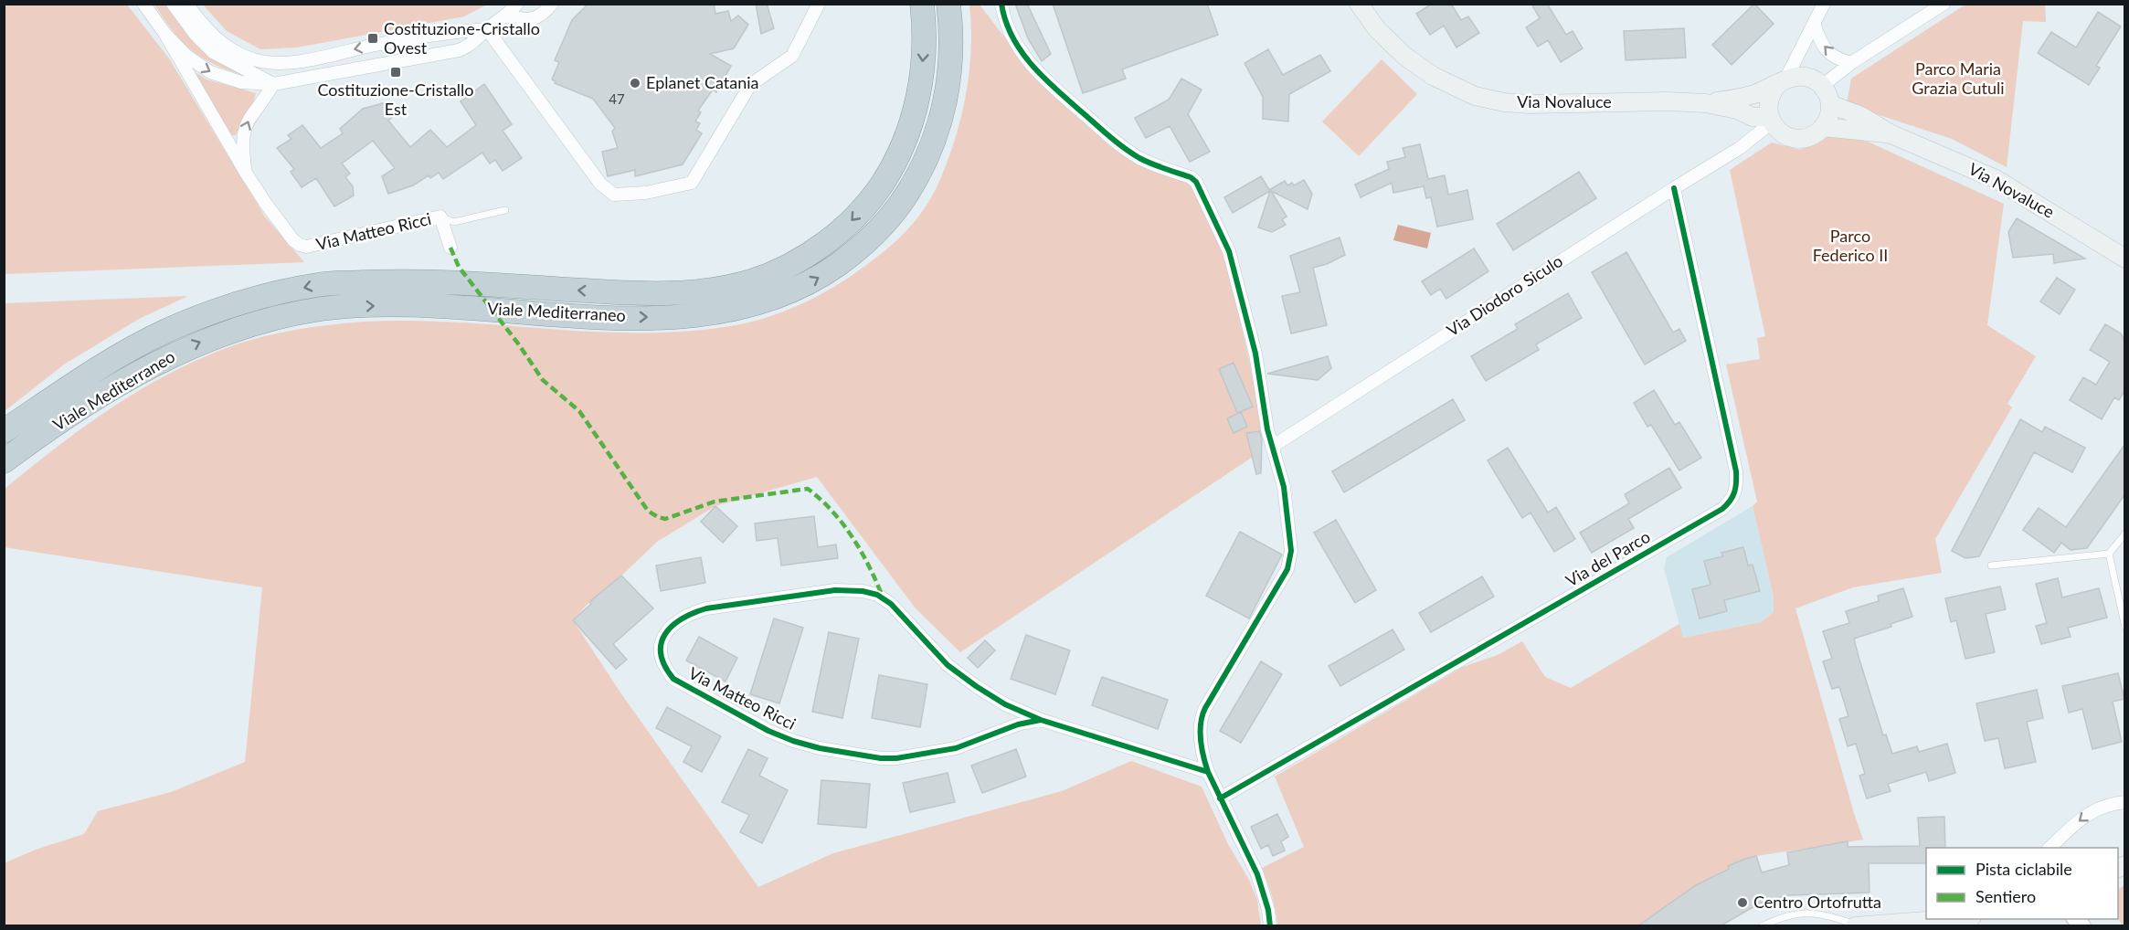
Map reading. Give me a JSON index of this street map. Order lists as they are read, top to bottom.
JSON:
{
  "streets": {
    "highway": ["Viale Mediterraneo"],
    "main road": ["Via Novaluce"],
    "street": ["Via Matteo Ricci", "Via Diodoro Siculo", "Via del Parco"]
  },
  "crossings": [
    ["Via Diodoro Siculo", "Via del Parco"]
  ],
  "parks": ["Parco Maria Grazia Cutuli", "Parco Federico II"],
  "places": {
    "transit": ["Costituzione-Cristallo Ovest", "Costituzione-Cristallo Est"],
    "other": ["Eplanet Catania", "Centro Ortofrutta"]
  },
  "house_numbers": ["47"],
  "legend": ["Pista ciclabile", "Sentiero"]
}
